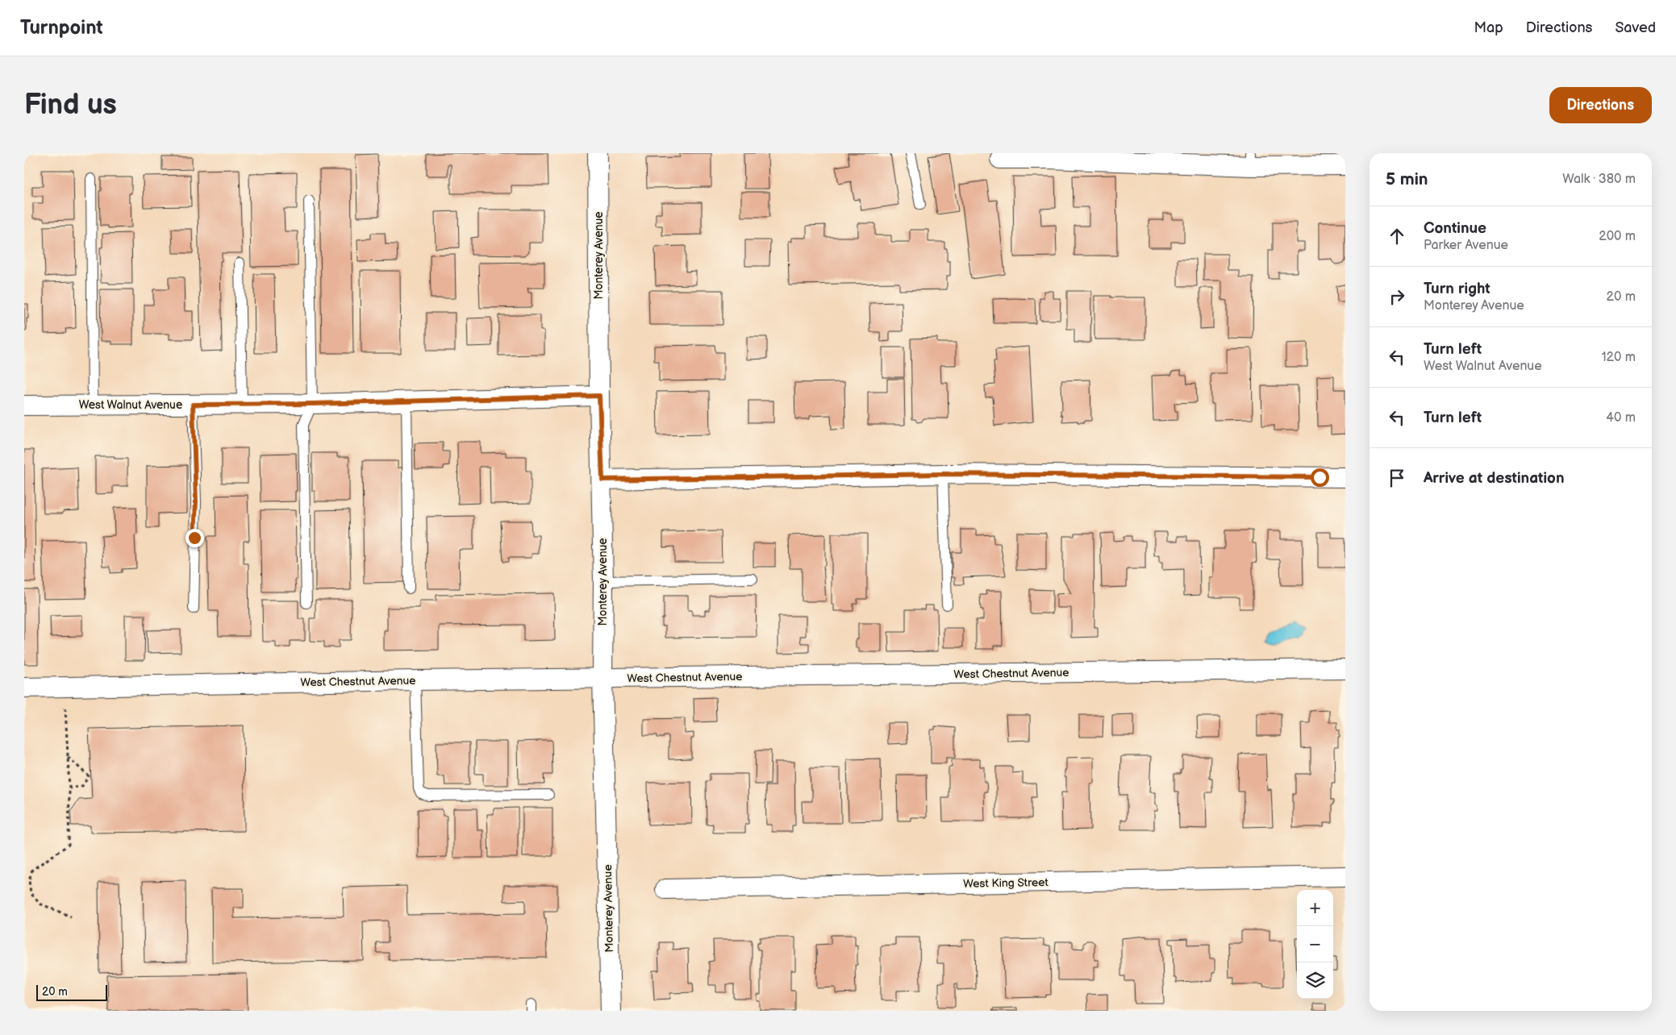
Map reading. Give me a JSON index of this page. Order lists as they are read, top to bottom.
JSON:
{
  "streets": {
    "street": [
      "Monterey Avenue",
      "West Walnut Avenue",
      "West Chestnut Avenue",
      "West King Street"
    ]
  },
  "crossings": [
    ["Monterey Avenue", "West Walnut Avenue"],
    ["Monterey Avenue", "West Chestnut Avenue"]
  ],
  "scale_bar": "20 m",
  "page": {
    "header": "Turnpoint",
    "nav": ["Map", "Directions", "Saved"],
    "buttons": "Directions",
    "title": "Find us",
    "heading": ["5 min", "Walk · 380 m"],
    "list": [
      ["Continue", "Parker Avenue", "200 m"],
      ["Turn right", "Monterey Avenue", "20 m"],
      ["Turn left", "West Walnut Avenue", "120 m"],
      ["Turn left", "40 m"],
      "Arrive at destination"
    ],
    "map_buttons": ["+", "−"],
    "scale": "20 m"
  }
}
